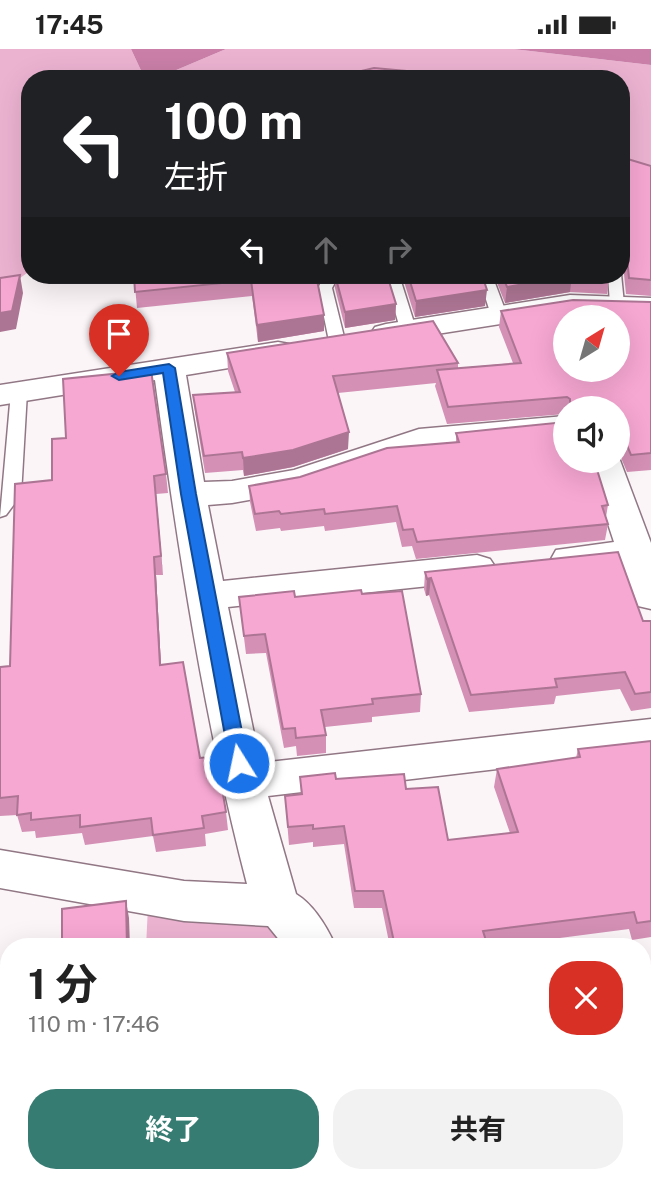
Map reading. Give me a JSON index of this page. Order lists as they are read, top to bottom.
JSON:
{
  "north": "top right",
  "page": {
    "status": "17:45",
    "turn": ["100 m", "左折"],
    "heading": ["1 分", "110 m · 17:46"],
    "buttons": ["終了", "共有"]
  }
}
